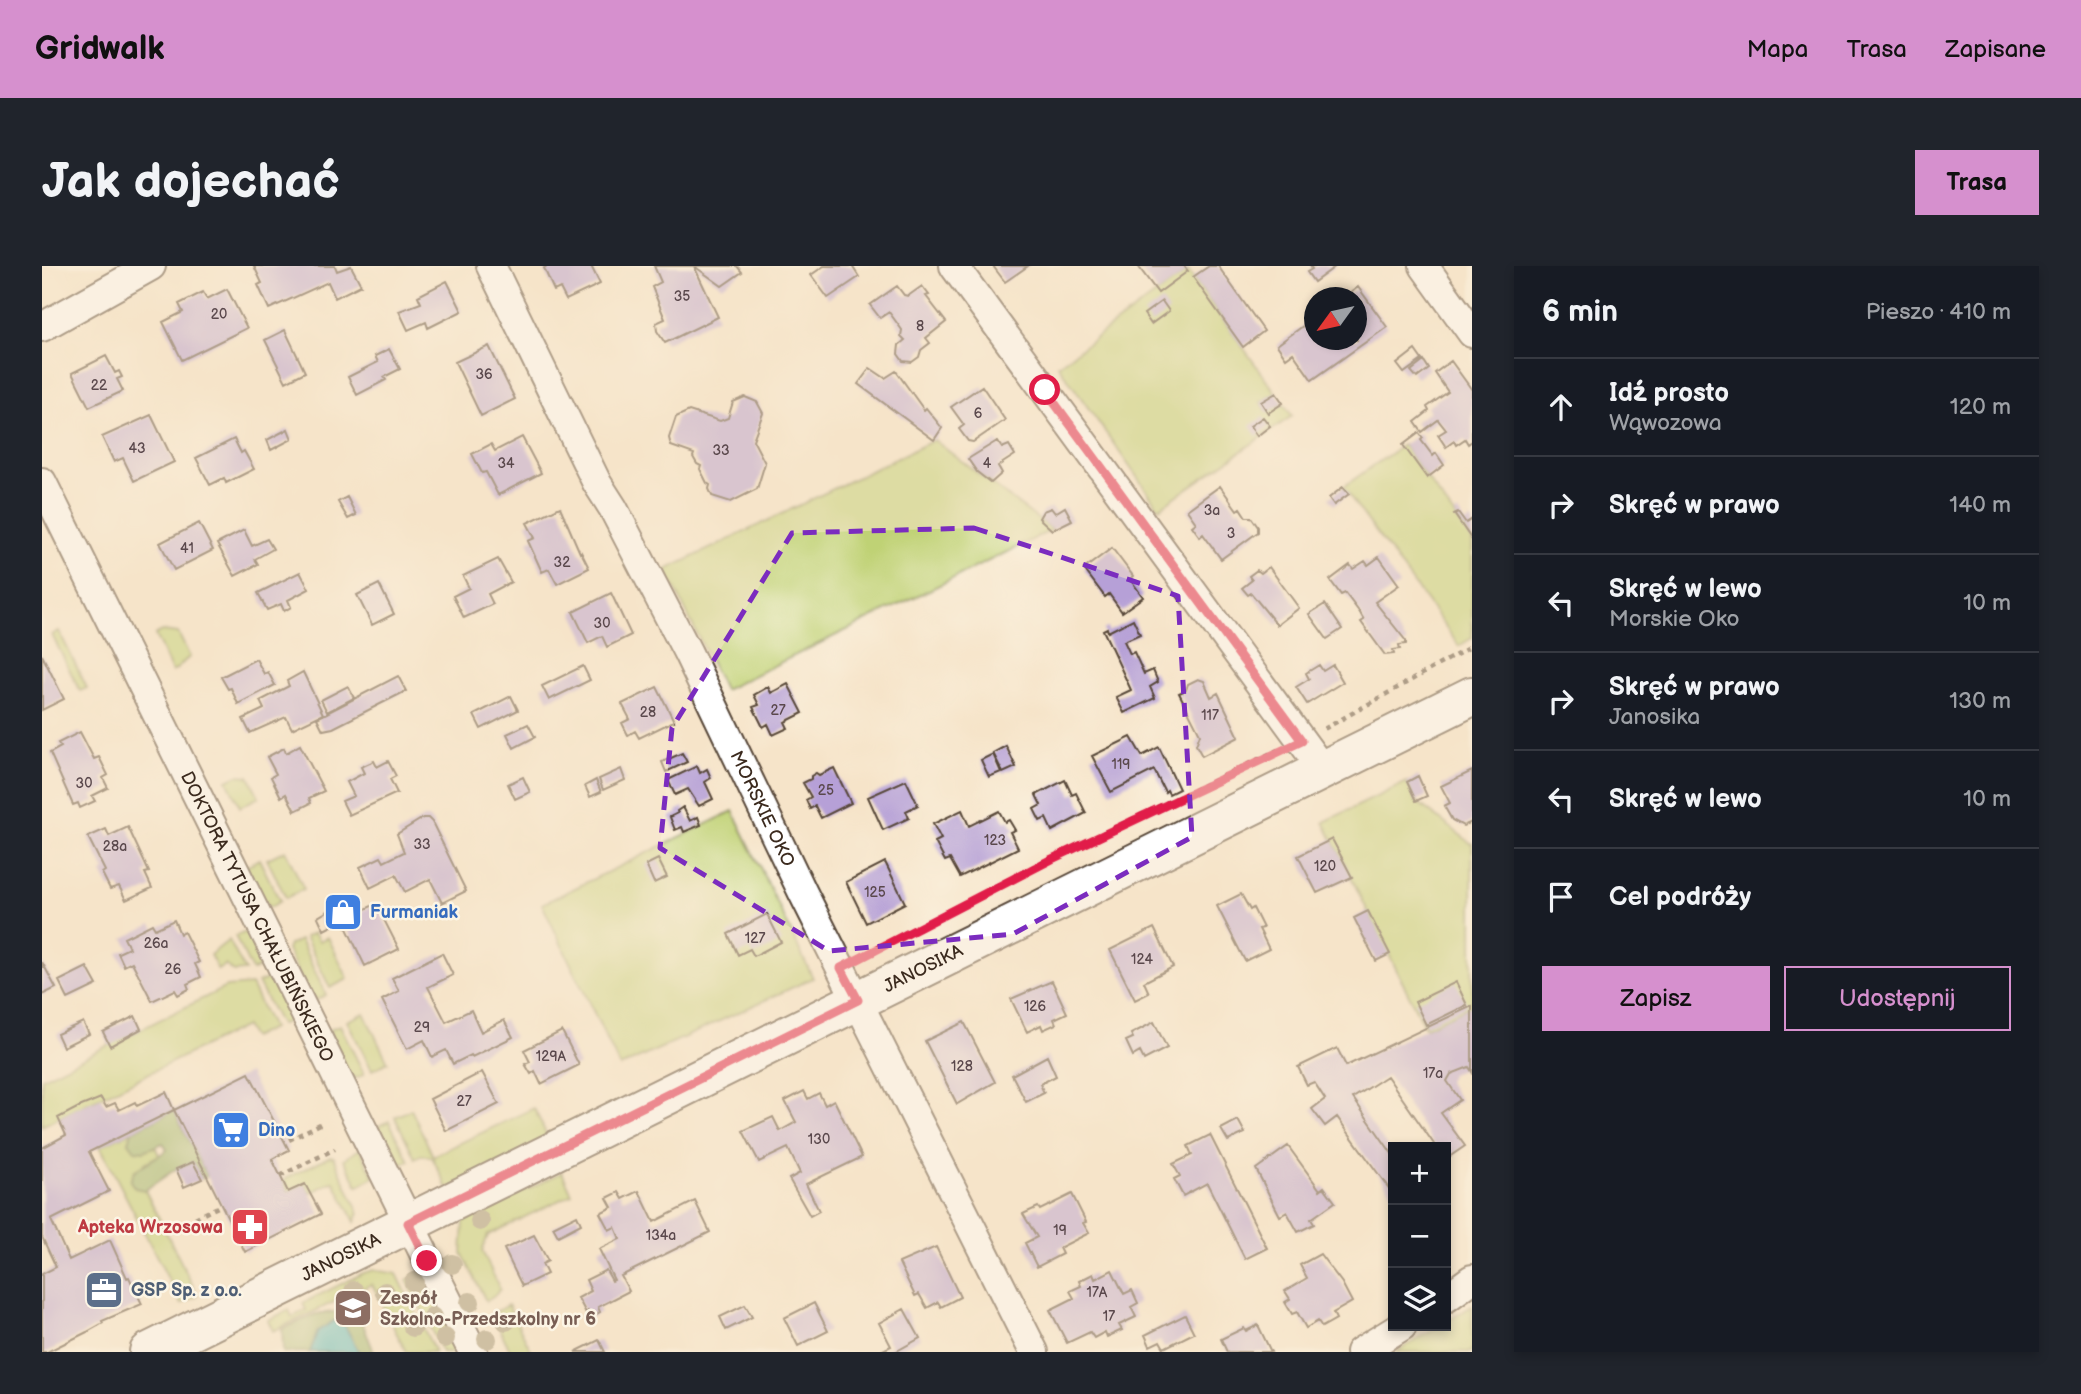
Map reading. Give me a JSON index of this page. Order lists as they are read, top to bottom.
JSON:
{
  "streets": {
    "street": ["MORSKIE OKO", "DOKTORA TYTUSA CHAŁUBIŃSKIEGO", "JANOSIKA"]
  },
  "crossings": [
    ["MORSKIE OKO", "JANOSIKA"],
    ["DOKTORA TYTUSA CHAŁUBIŃSKIEGO", "JANOSIKA"]
  ],
  "places": {
    "shop": ["Furmaniak"],
    "supermarket": ["Dino"],
    "pharmacy": ["Apteka Wrzosowa"],
    "office": ["GSP Sp. z o.o."],
    "school or university": ["Zespół Szkolno-Przedszkolny nr 6"]
  },
  "house_numbers": [
    "35",
    "20",
    "8",
    "36",
    "22",
    "6",
    "43",
    "33",
    "34",
    "4",
    "3a",
    "3",
    "41",
    "32",
    "30",
    "27",
    "28",
    "117",
    "119",
    "30",
    "25",
    "123",
    "33",
    "28a",
    "120",
    "125",
    "127",
    "26a",
    "124",
    "26",
    "126",
    "29",
    "129A",
    "128",
    "17a",
    "27",
    "130",
    "19",
    "134a",
    "17A",
    "17"
  ],
  "north": "bottom left",
  "page": {
    "header": "Gridwalk",
    "nav": ["Mapa", "Trasa", "Zapisane"],
    "buttons": [
      "Trasa",
      ["Zapisz", "Udostępnij"]
    ],
    "title": "Jak dojechać",
    "heading": ["6 min", "Pieszo · 410 m"],
    "list": [
      ["Idź prosto", "Wąwozowa", "120 m"],
      ["Skręć w prawo", "140 m"],
      ["Skręć w lewo", "Morskie Oko", "10 m"],
      ["Skręć w prawo", "Janosika", "130 m"],
      ["Skręć w lewo", "10 m"],
      "Cel podróży"
    ],
    "map_buttons": ["+", "−"]
  }
}
